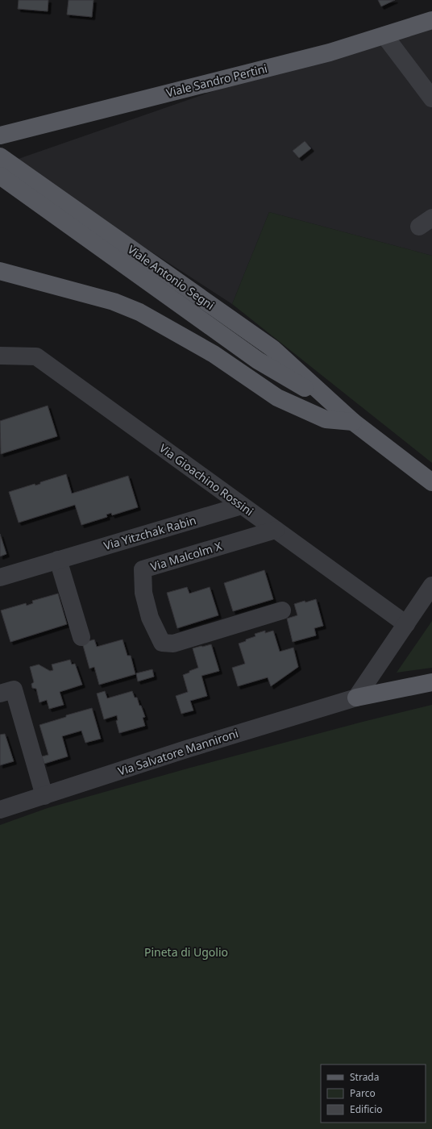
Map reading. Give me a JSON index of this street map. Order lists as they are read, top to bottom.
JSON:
{
  "streets": {
    "main road": ["Viale Sandro Pertini", "Viale Antonio Segni"],
    "street": [
      "Via Gioachino Rossini",
      "Via Yitzchak Rabin",
      "Via Malcolm X",
      "Via Salvatore Mannironi"
    ]
  },
  "crossings": [
    ["Via Gioachino Rossini", "Via Yitzchak Rabin"],
    ["Via Gioachino Rossini", "Via Malcolm X"]
  ],
  "parks": ["Pineta di Ugolio"],
  "legend": ["Strada", "Parco", "Edificio"]
}
